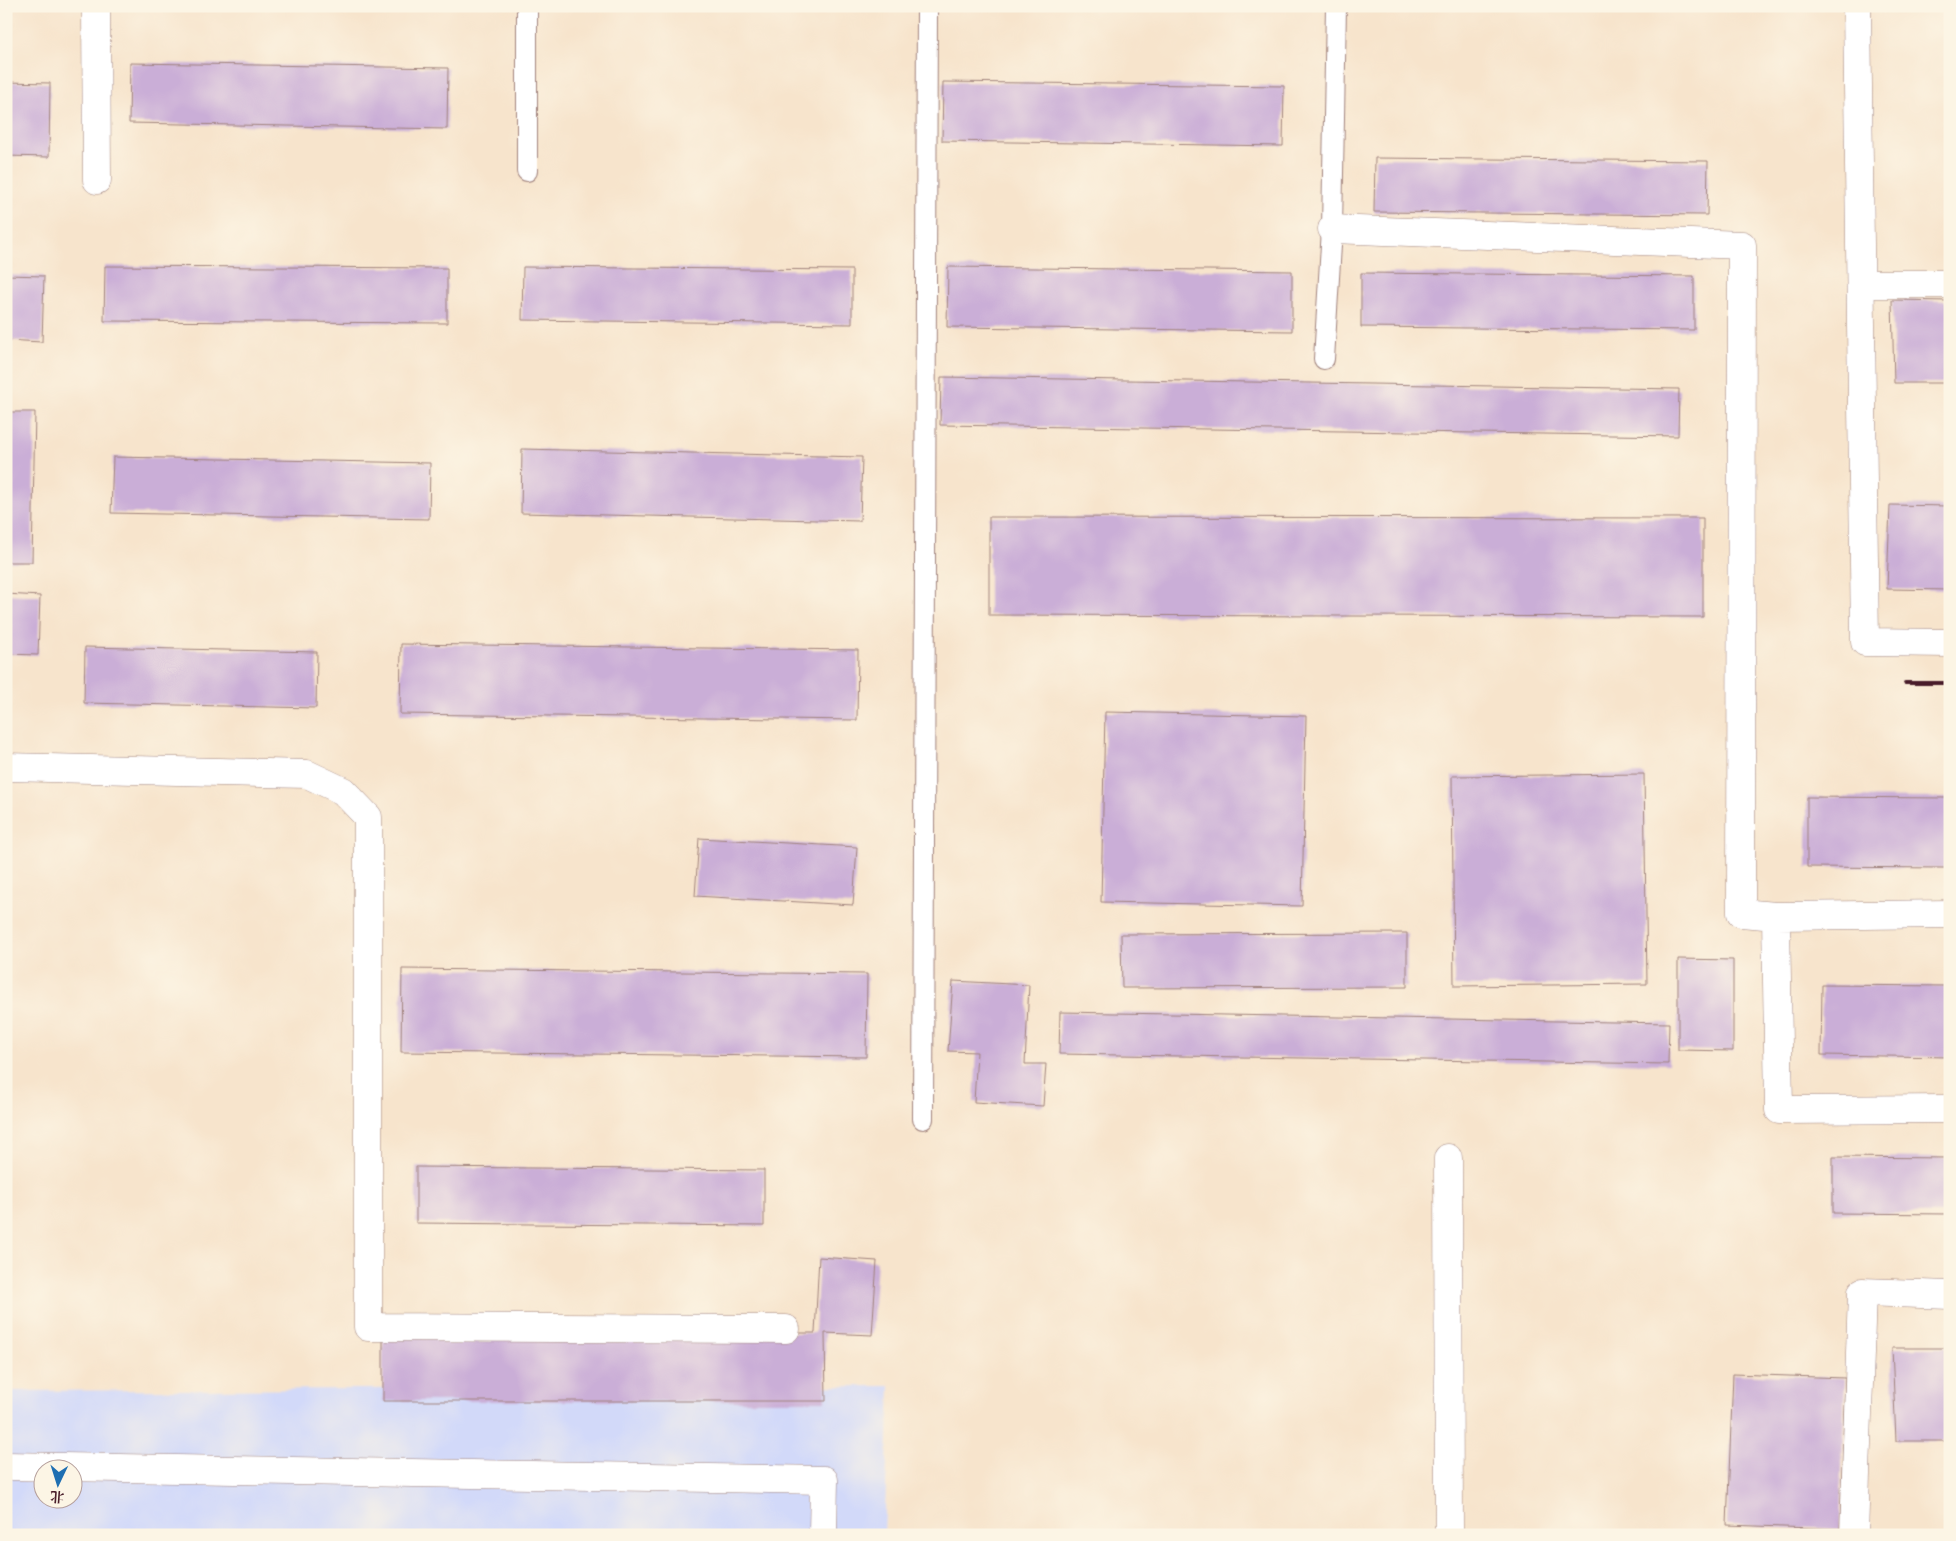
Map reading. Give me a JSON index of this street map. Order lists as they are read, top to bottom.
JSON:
{
  "north": "bottom"
}
